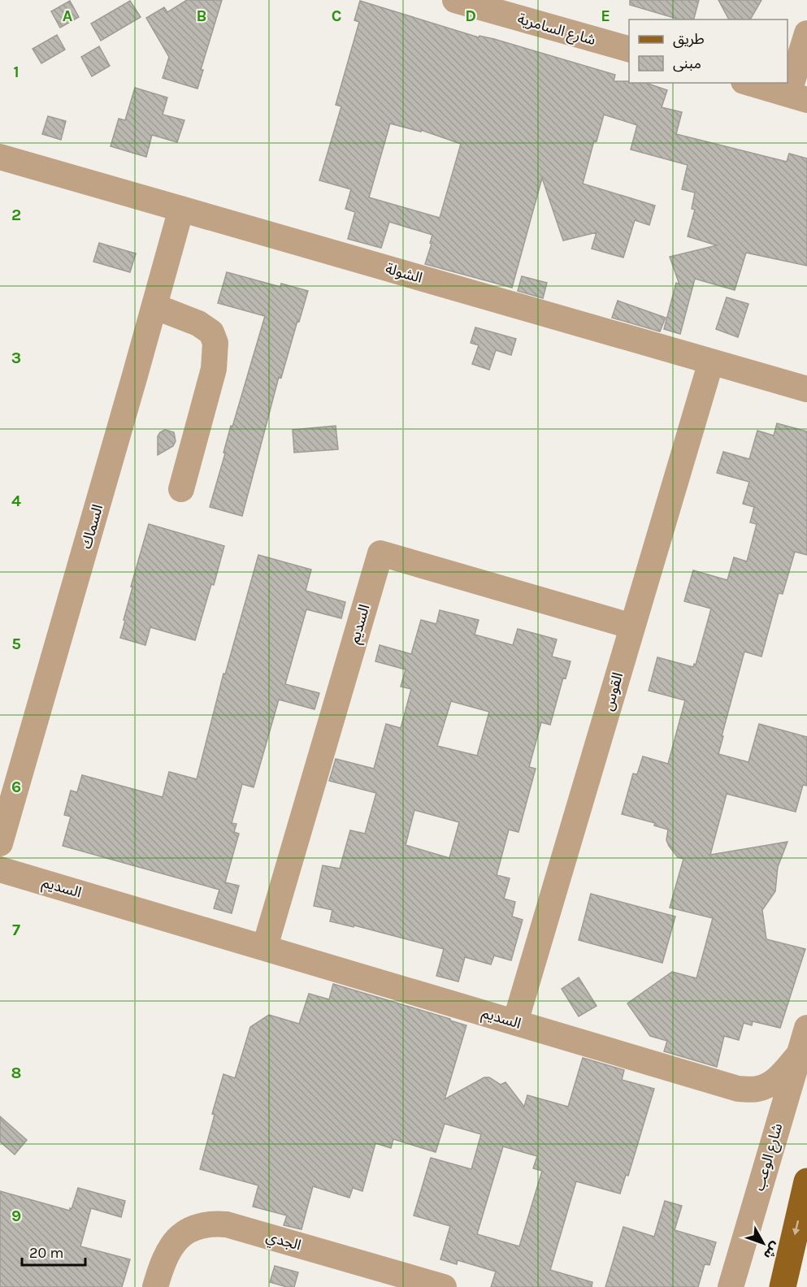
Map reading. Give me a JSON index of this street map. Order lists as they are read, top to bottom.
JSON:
{
  "streets": {
    "street": [
      "شارع السامرية",
      "الشولة",
      "السماك",
      "السديم",
      "القوس",
      "شارع الوعب",
      "الجدي"
    ]
  },
  "crossings": [
    ["الشولة", "السماك"],
    ["الشولة", "القوس"],
    ["السديم", "القوس"],
    ["السديم", "شارع الوعب"]
  ],
  "legend": ["طريق", "مبنى"],
  "scale_bar": "20 m",
  "north": "bottom right",
  "grid": {
    "columns": [
      "A",
      "B",
      "C",
      "D",
      "E"
    ],
    "rows": [
      "1",
      "2",
      "3",
      "4",
      "5",
      "6",
      "7",
      "8",
      "9"
    ]
  }
}
